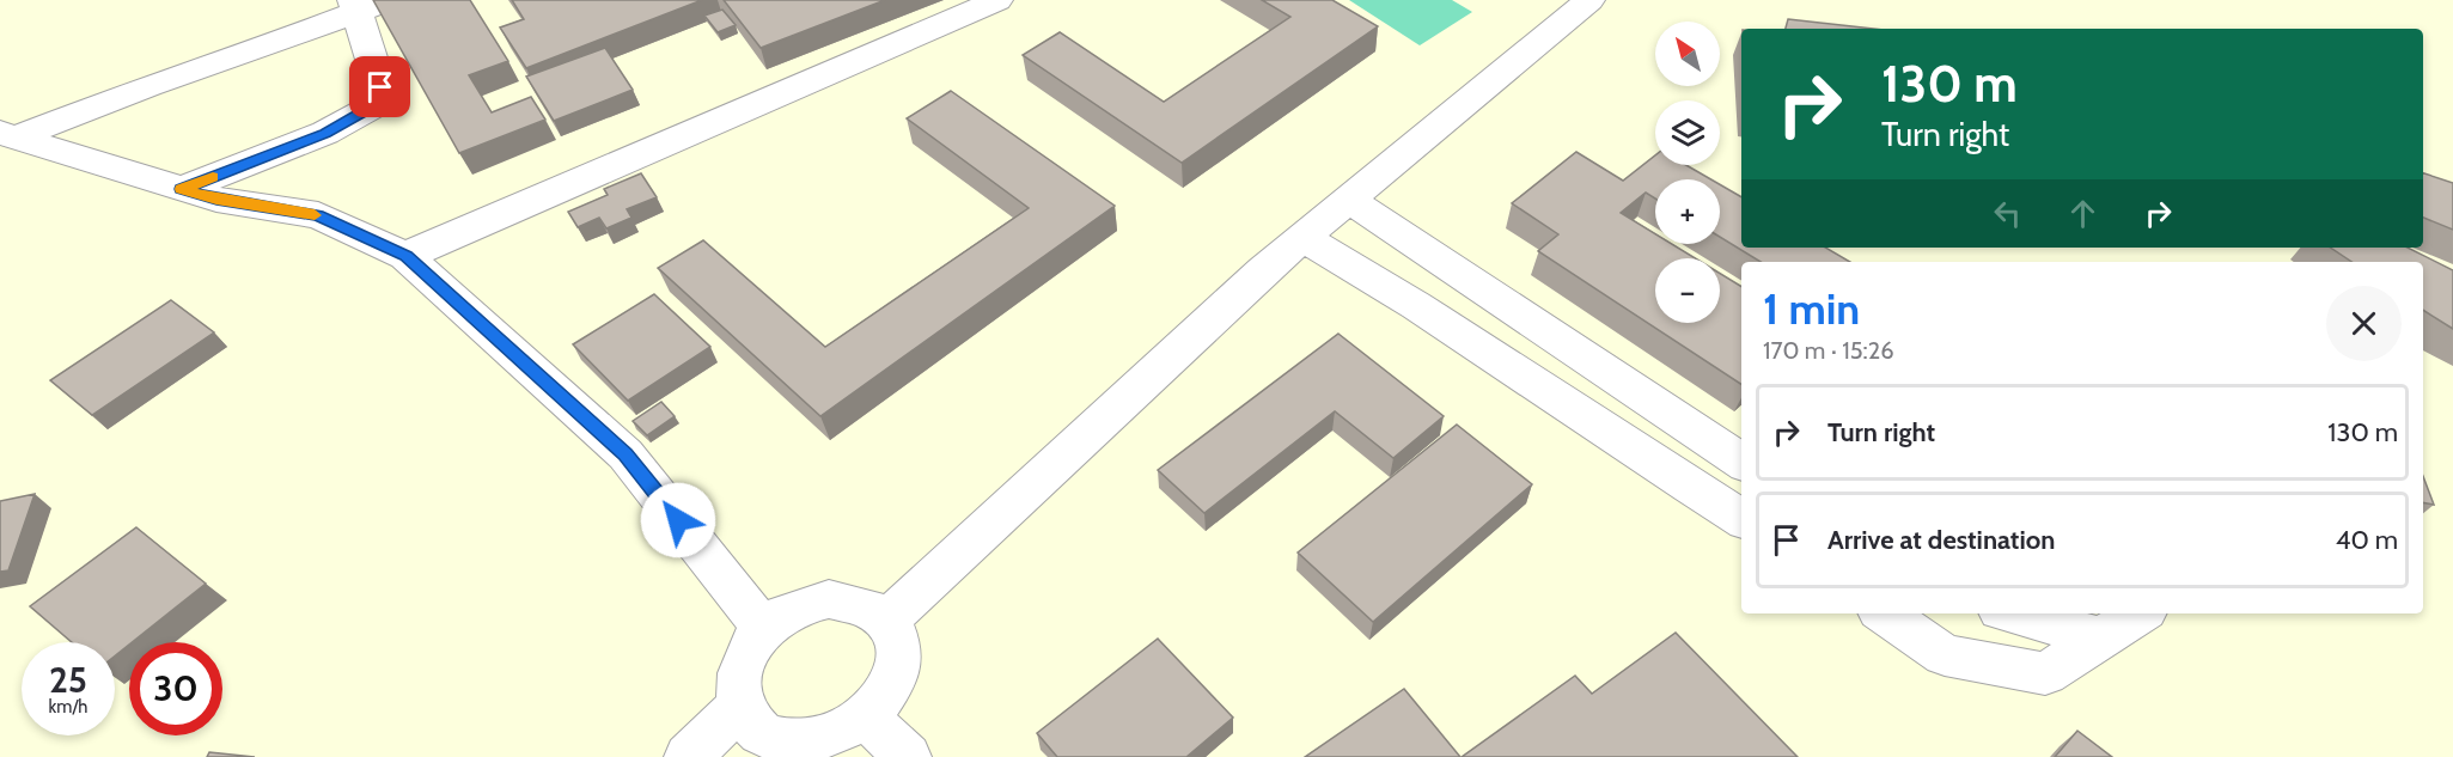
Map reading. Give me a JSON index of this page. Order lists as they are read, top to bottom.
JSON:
{
  "north": "top left",
  "page": {
    "map_buttons": ["+", "−"],
    "turn": ["130 m", "Turn right"],
    "heading": ["1 min", "170 m · 15:26"],
    "list": [
      {
        "name": "Turn right",
        "value": "130 m"
      },
      {
        "name": "Arrive at destination",
        "value": "40 m"
      }
    ],
    "speed": "25 km/h",
    "limit": "30"
  }
}
